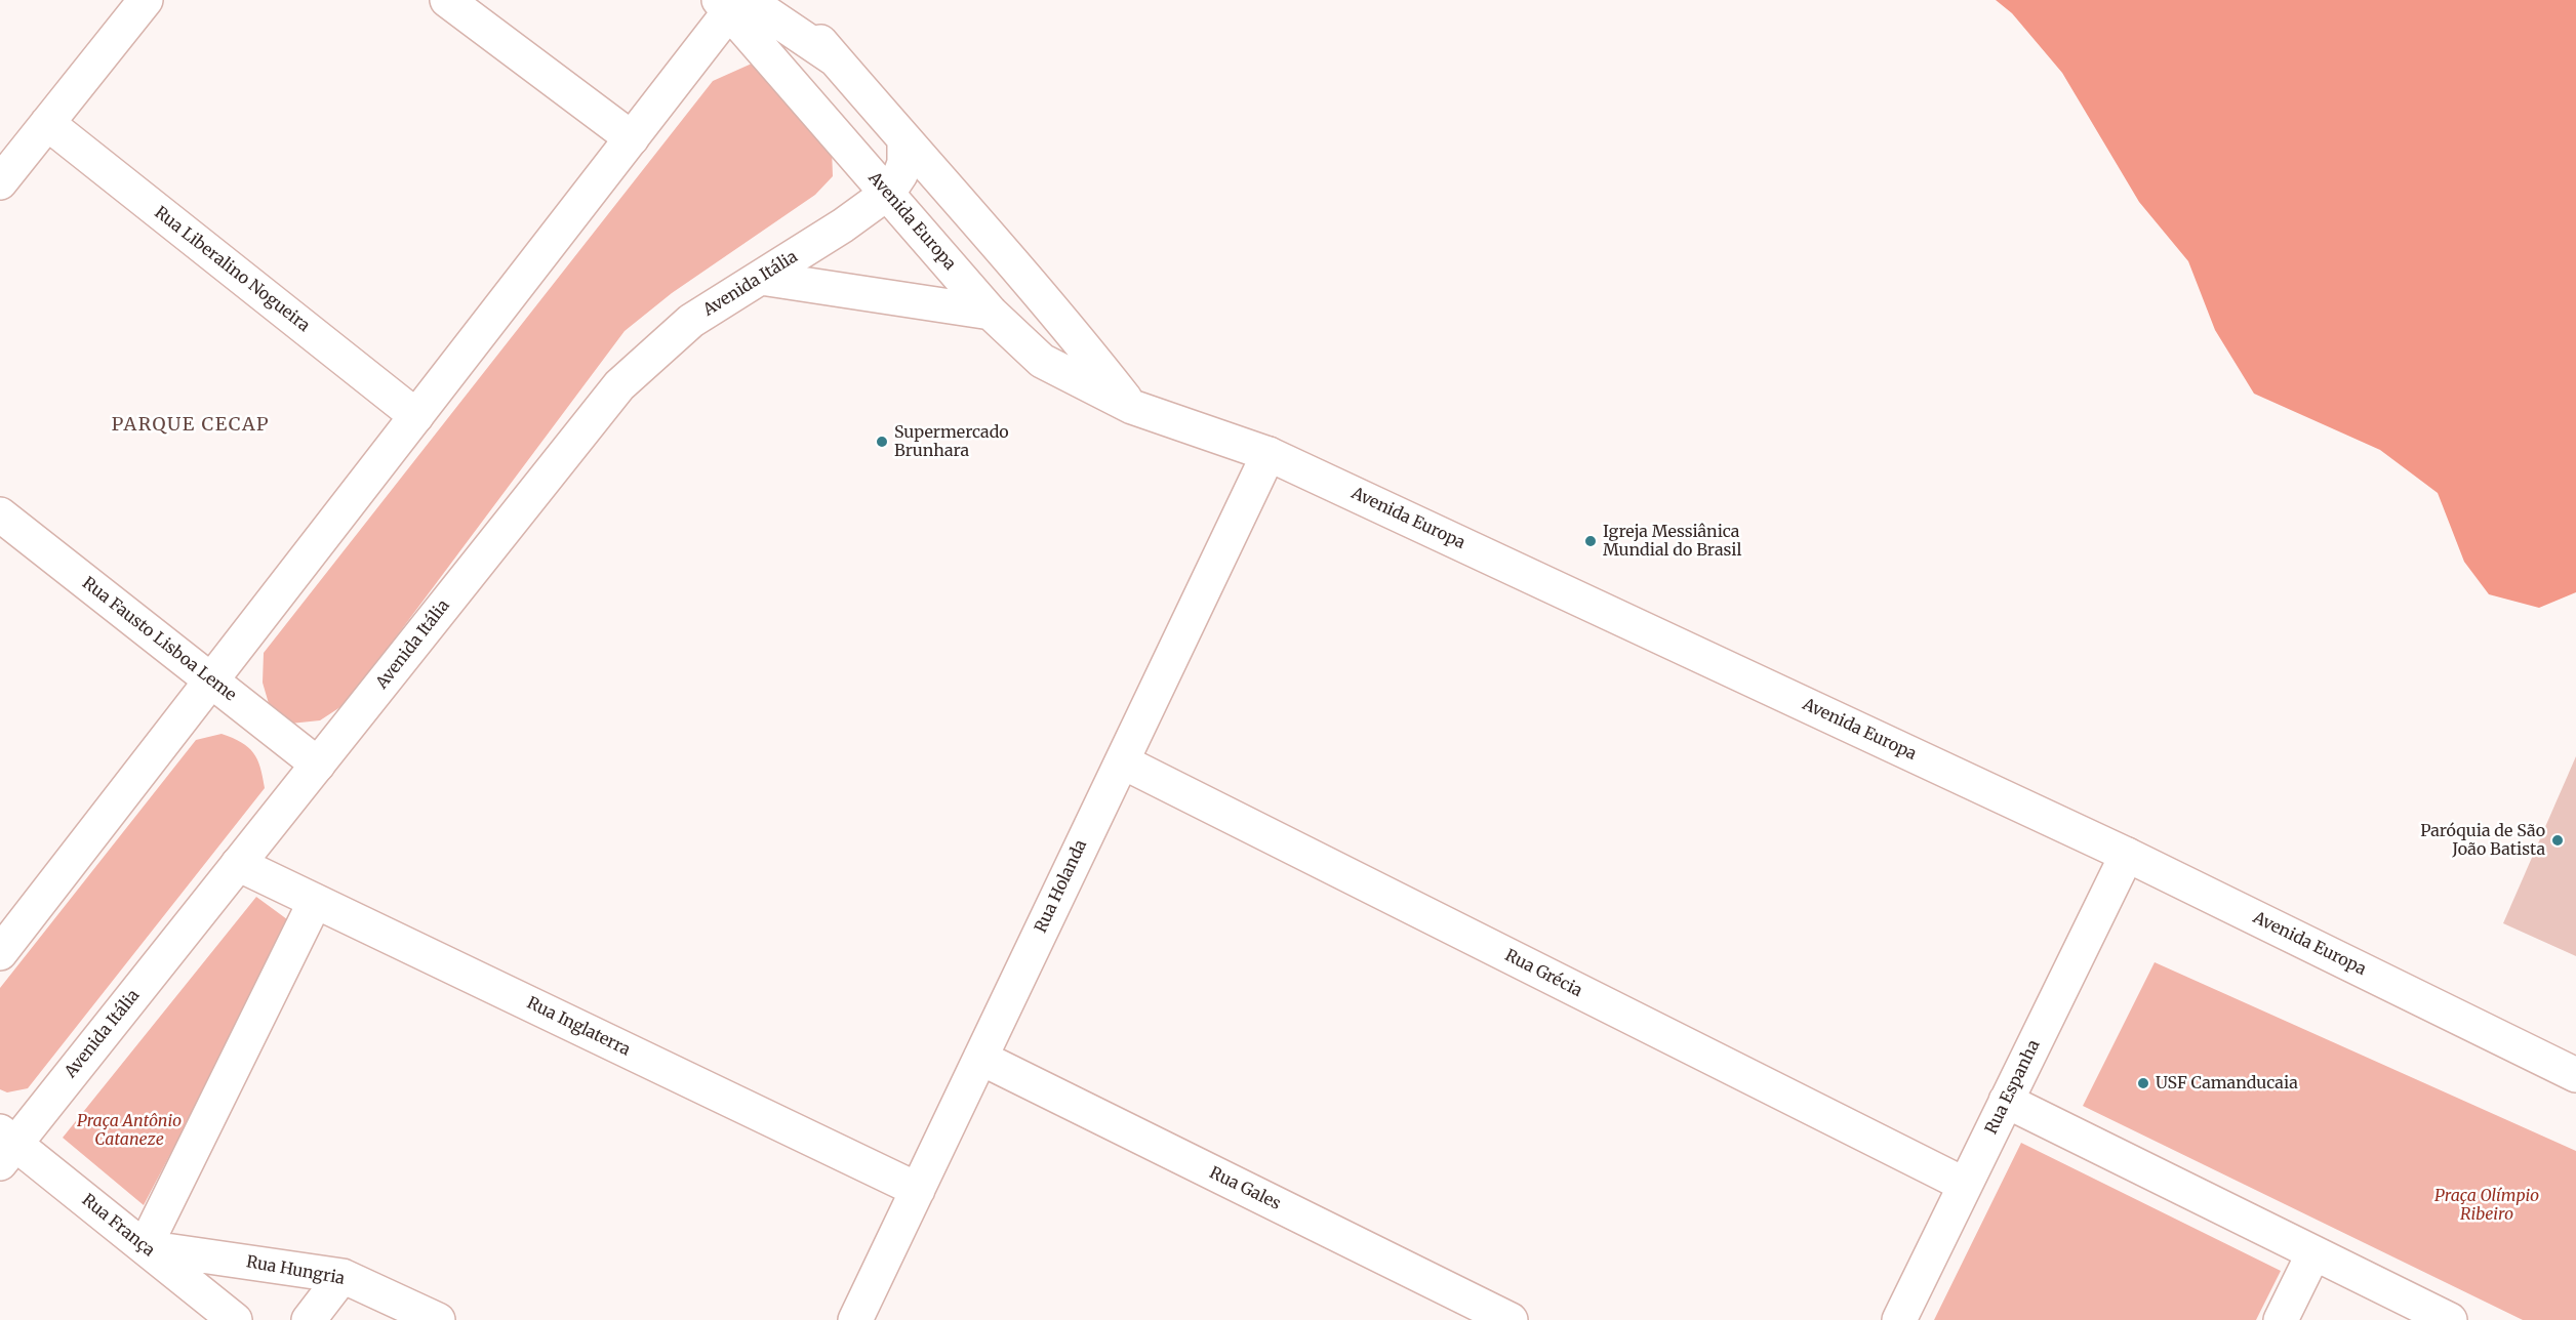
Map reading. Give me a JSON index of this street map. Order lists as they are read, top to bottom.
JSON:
{
  "streets": {
    "street": [
      "Avenida Europa",
      "Rua Liberalino Nogueira",
      "Avenida Itália",
      "Rua Fausto Lisboa Leme",
      "Rua Holanda",
      "Rua Grécia",
      "Rua Inglaterra",
      "Rua Espanha",
      "Rua Gales",
      "Rua França",
      "Rua Hungria"
    ]
  },
  "crossings": [
    ["Avenida Europa", "Avenida Itália"],
    ["Avenida Europa", "Rua Holanda"],
    ["Avenida Europa", "Rua Espanha"],
    ["Avenida Itália", "Rua Fausto Lisboa Leme"],
    ["Avenida Itália", "Rua Inglaterra"],
    ["Avenida Itália", "Rua França"],
    ["Rua Holanda", "Rua Grécia"],
    ["Rua Holanda", "Rua Inglaterra"],
    ["Rua Holanda", "Rua Gales"],
    ["Rua Grécia", "Rua Espanha"],
    ["Rua França", "Rua Hungria"]
  ],
  "districts": ["PARQUE CECAP"],
  "parks": ["Praça Antônio Cataneze", "Praça Olímpio Ribeiro"],
  "places": [
    "Supermercado Brunhara",
    "Igreja Messiânica Mundial do Brasil",
    "Paróquia de São João Batista",
    "USF Camanducaia"
  ]
}
